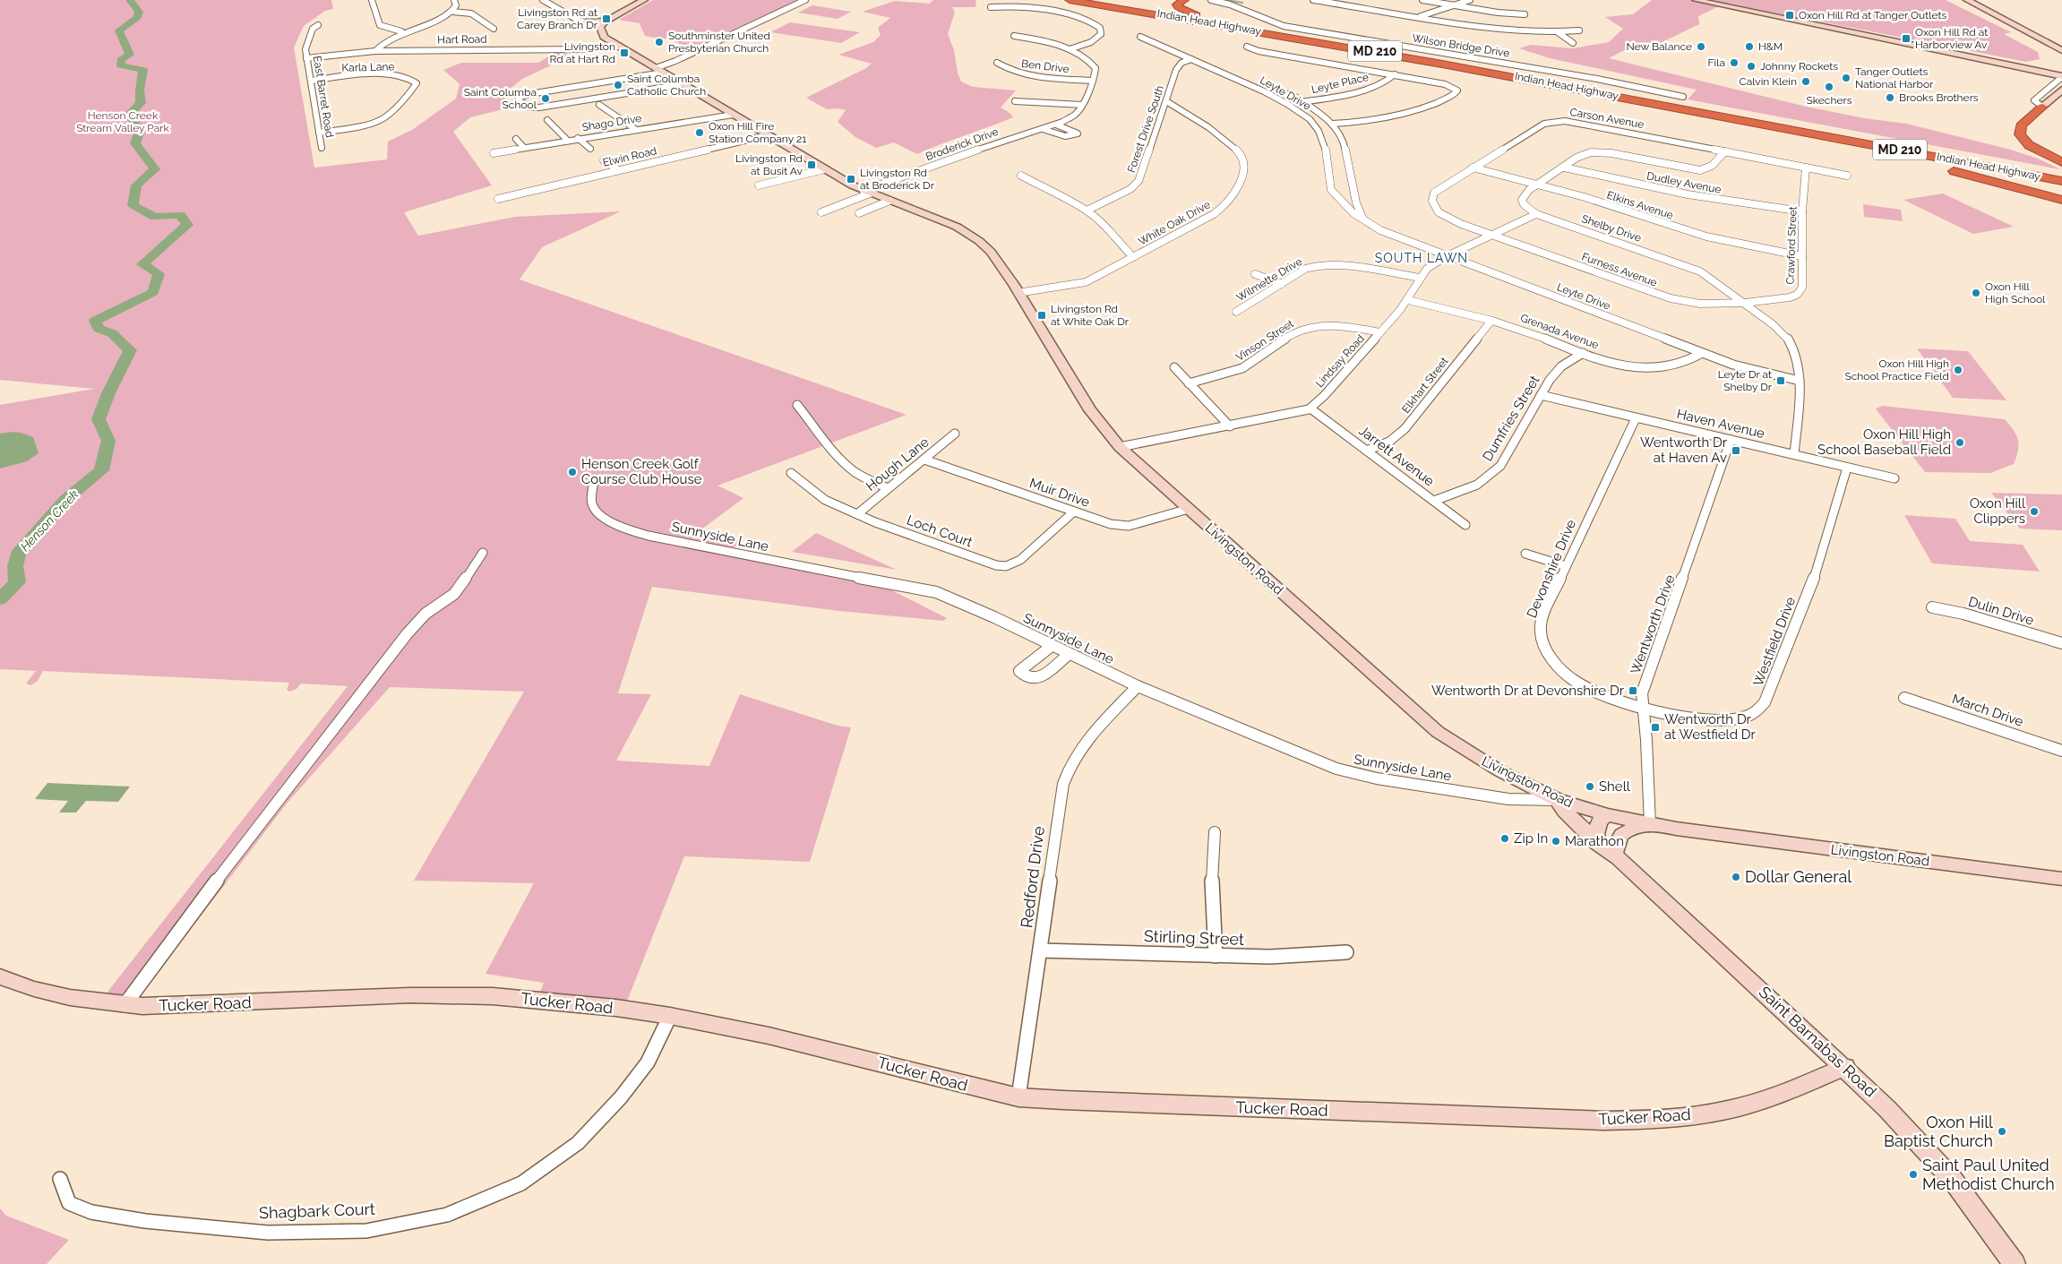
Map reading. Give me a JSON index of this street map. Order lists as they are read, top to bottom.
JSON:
{
  "streets": {
    "highway": ["Indian Head Highway", "MD 210"],
    "main road": ["Livingston Road", "Tucker Road", "Saint Barnabas Road"],
    "street": [
      "Hart Road",
      "Wilson Bridge Drive",
      "Ben Drive",
      "Karla Lane",
      "Leyte Place",
      "Leyte Drive",
      "East Barret Road",
      "Carson Avenue",
      "Shago Drive",
      "Forest Drive South",
      "Broderick Drive",
      "Elwin Road",
      "Dudley Avenue",
      "Elkins Avenue",
      "White Oak Drive",
      "Shelby Drive",
      "Crawford Street",
      "Furness Avenue",
      "Wilmette Drive",
      "Grenada Avenue",
      "Vinson Street",
      "Lindsay Road",
      "Elkhart Street",
      "Dumfries Street",
      "Haven Avenue",
      "Jarrett Avenue",
      "Hough Lane",
      "Muir Drive",
      "Loch Court",
      "Sunnyside Lane",
      "Devonshire Drive",
      "Dulin Drive",
      "Wentworth Drive",
      "Westfield Drive",
      "March Drive",
      "Redford Drive",
      "Stirling Street",
      "Shagbark Court"
    ]
  },
  "crossings": [
    ["Hart Road", "East Barret Road"],
    ["Hart Road", "Livingston Road"],
    ["Ben Drive", "Broderick Drive"],
    ["Karla Lane", "East Barret Road"],
    ["Leyte Place", "Leyte Drive"],
    ["Leyte Drive", "Forest Drive South"],
    ["Leyte Drive", "Shelby Drive"],
    ["Leyte Drive", "Grenada Avenue"],
    ["Leyte Drive", "Lindsay Road"],
    ["Carson Avenue", "Elkins Avenue"],
    ["Carson Avenue", "Shelby Drive"],
    ["Carson Avenue", "Crawford Street"],
    ["Carson Avenue", "Furness Avenue"],
    ["Carson Avenue", "Lindsay Road"],
    ["Shago Drive", "Livingston Road"],
    ["Forest Drive South", "White Oak Drive"],
    ["Broderick Drive", "Livingston Road"],
    ["Elwin Road", "Livingston Road"],
    ["Dudley Avenue", "Shelby Drive"],
    ["Dudley Avenue", "Crawford Street"],
    ["Elkins Avenue", "Shelby Drive"],
    ["Elkins Avenue", "Crawford Street"],
    ["White Oak Drive", "Livingston Road"],
    ["Shelby Drive", "Crawford Street"],
    ["Shelby Drive", "Furness Avenue"],
    ["Shelby Drive", "Lindsay Road"],
    ["Shelby Drive", "Haven Avenue"],
    ["Crawford Street", "Furness Avenue"],
    ["Furness Avenue", "Lindsay Road"],
    ["Wilmette Drive", "Lindsay Road"],
    ["Grenada Avenue", "Lindsay Road"],
    ["Grenada Avenue", "Elkhart Street"],
    ["Grenada Avenue", "Dumfries Street"],
    ["Vinson Street", "Lindsay Road"],
    ["Lindsay Road", "Jarrett Avenue"],
    ["Elkhart Street", "Jarrett Avenue"],
    ["Dumfries Street", "Haven Avenue"],
    ["Dumfries Street", "Jarrett Avenue"],
    ["Haven Avenue", "Devonshire Drive"],
    ["Haven Avenue", "Wentworth Drive"],
    ["Haven Avenue", "Westfield Drive"],
    ["Hough Lane", "Muir Drive"],
    ["Hough Lane", "Loch Court"],
    ["Muir Drive", "Loch Court"],
    ["Muir Drive", "Livingston Road"],
    ["Sunnyside Lane", "Livingston Road"],
    ["Sunnyside Lane", "Redford Drive"],
    ["Livingston Road", "Wentworth Drive"],
    ["Livingston Road", "Saint Barnabas Road"],
    ["Devonshire Drive", "Wentworth Drive"],
    ["Devonshire Drive", "Westfield Drive"],
    ["Wentworth Drive", "Westfield Drive"],
    ["Redford Drive", "Stirling Street"],
    ["Redford Drive", "Tucker Road"],
    ["Tucker Road", "Saint Barnabas Road"],
    ["Tucker Road", "Shagbark Court"]
  ],
  "districts": ["SOUTH LAWN"],
  "water": ["Henson Creek"],
  "parks": ["Henson Creek Stream Valley Park"],
  "places": {
    "transit": [
      "Oxon Hill Rd at Tanger Outlets",
      "Livingston Rd at Carey Branch Dr",
      "Oxon Hill Rd at Harborview Av",
      "Livingston Rd at Hart Rd",
      "Livingston Rd at Busit Av",
      "Livingston Rd at Broderick Dr",
      "Livingston Rd at White Oak Dr",
      "Leyte Dr at Shelby Dr",
      "Wentworth Dr at Haven Av",
      "Wentworth Dr at Devonshire Dr",
      "Wentworth Dr at Westfield Dr"
    ],
    "other": [
      "Southminster United Presbyterian Church",
      "New Balance",
      "H&M",
      "Fila",
      "Johnny Rockets",
      "Tanger Outlets National Harbor",
      "Calvin Klein",
      "Saint Columba Catholic Church",
      "Skechers",
      "Brooks Brothers",
      "Saint Columba School",
      "Oxon Hill Fire Station Company 21",
      "Oxon Hill High School",
      "Oxon Hill High School Practice Field",
      "Oxon Hill High School Baseball Field",
      "Henson Creek Golf Course Club House",
      "Oxon Hill Clippers",
      "Shell",
      "Zip In",
      "Marathon",
      "Dollar General",
      "Oxon Hill Baptist Church",
      "Saint Paul United Methodist Church"
    ]
  }
}
